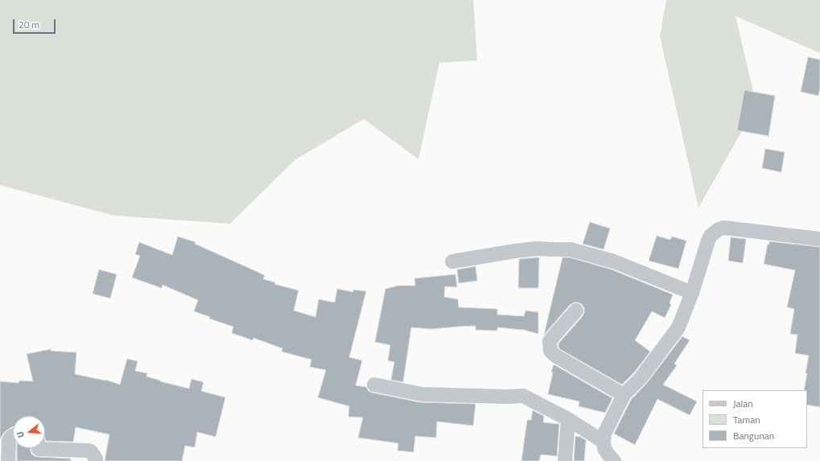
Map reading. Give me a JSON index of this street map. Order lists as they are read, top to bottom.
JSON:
{
  "legend": ["Jalan", "Taman", "Bangunan"],
  "scale_bar": "20 m",
  "north": "left"
}
